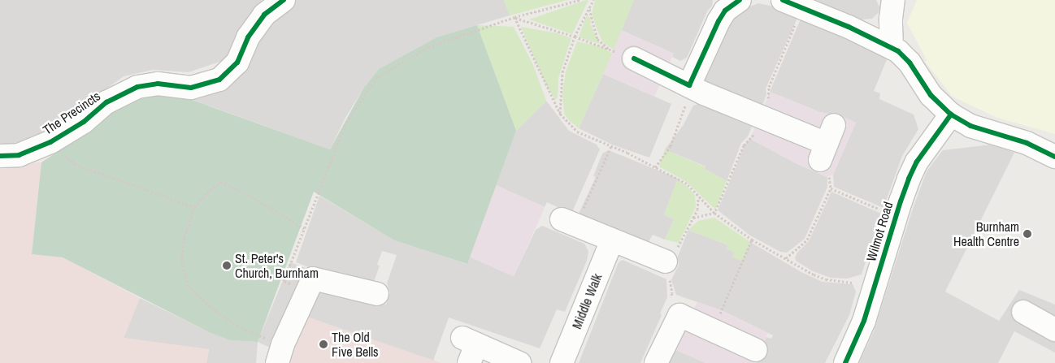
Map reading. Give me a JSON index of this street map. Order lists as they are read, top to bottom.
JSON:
{
  "streets": {
    "street": ["The Precincts", "Wilmot Road", "Middle Walk"]
  },
  "places": ["Burnham Health Centre", "St. Peter's Church, Burnham", "The Old Five Bells"]
}
